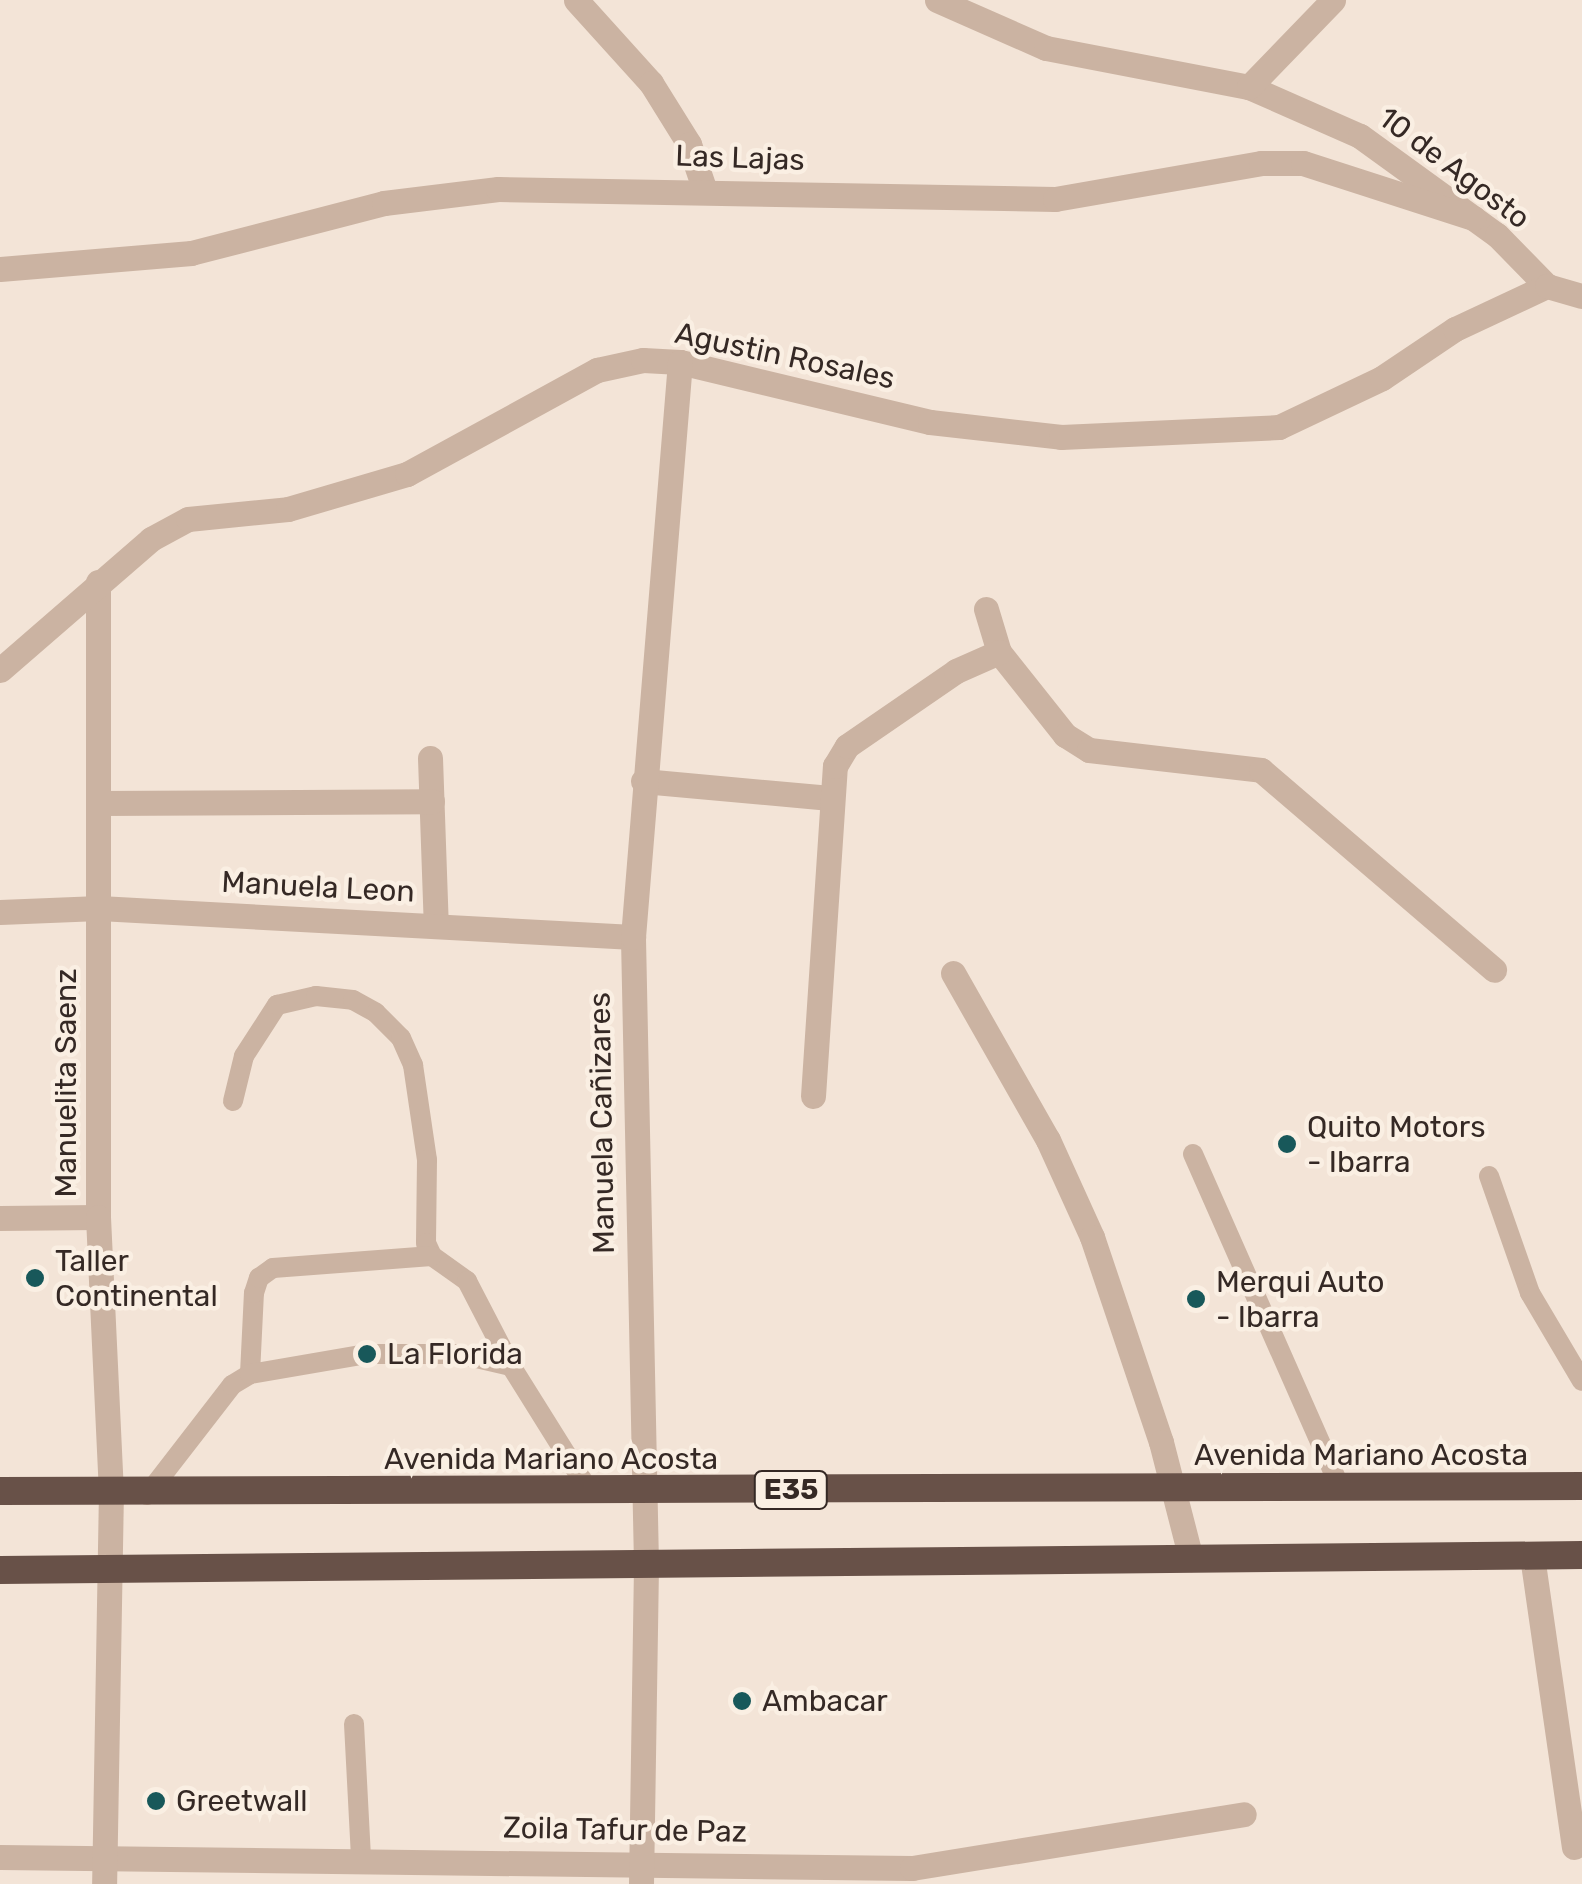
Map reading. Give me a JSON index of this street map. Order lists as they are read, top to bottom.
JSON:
{
  "streets": {
    "highway": ["Avenida Mariano Acosta", "E35"],
    "street": [
      "Las Lajas",
      "10 de Agosto",
      "Agustin Rosales",
      "Manuela Leon",
      "Manuelita Saenz",
      "Manuela Cañizares",
      "Zoila Tafur de Paz"
    ]
  },
  "crossings": [
    ["Las Lajas", "10 de Agosto"],
    ["10 de Agosto", "Agustin Rosales"],
    ["Agustin Rosales", "Manuelita Saenz"],
    ["Agustin Rosales", "Manuela Cañizares"],
    ["Manuela Leon", "Manuelita Saenz"],
    ["Manuela Leon", "Manuela Cañizares"],
    ["Manuelita Saenz", "Avenida Mariano Acosta"],
    ["Manuelita Saenz", "Zoila Tafur de Paz"],
    ["Manuela Cañizares", "Avenida Mariano Acosta"],
    ["Manuela Cañizares", "Zoila Tafur de Paz"]
  ],
  "places": [
    "Quito Motors - Ibarra",
    "Taller Continental",
    "Merqui Auto - Ibarra",
    "La Florida",
    "Ambacar",
    "Greetwall"
  ]
}
